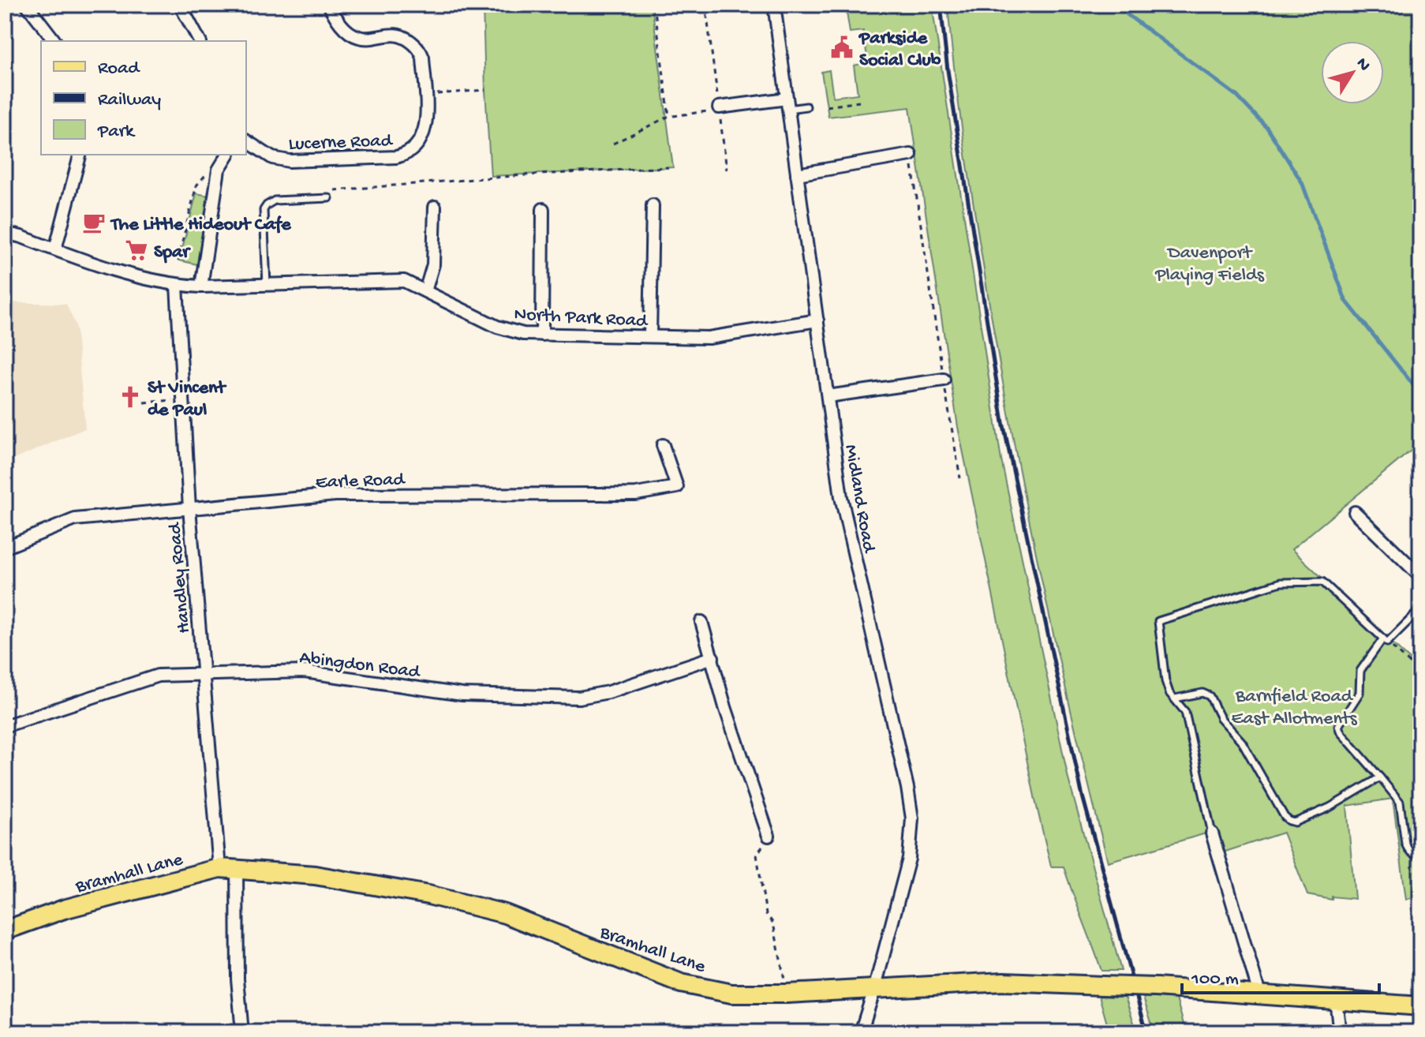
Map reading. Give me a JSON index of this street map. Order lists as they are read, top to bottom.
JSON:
{
  "streets": {
    "main road": ["Bramhall Lane"],
    "street": [
      "Lucerne Road",
      "North Park Road",
      "Earle Road",
      "Midland Road",
      "Handley Road",
      "Abingdon Road"
    ]
  },
  "crossings": [
    ["North Park Road", "Midland Road"],
    ["North Park Road", "Handley Road"],
    ["Earle Road", "Handley Road"],
    ["Midland Road", "Bramhall Lane"],
    ["Handley Road", "Abingdon Road"],
    ["Handley Road", "Bramhall Lane"]
  ],
  "parks": ["Davenport Playing Fields", "Barnfield Road East Allotments"],
  "places": {
    "public building": ["Parkside Social Club"],
    "cafe": ["The Little Hideout Cafe"],
    "supermarket": ["Spar"],
    "church": ["St Vincent de Paul"]
  },
  "legend": ["Road", "Railway", "Park"],
  "scale_bar": "100 m",
  "north": "top right"
}
